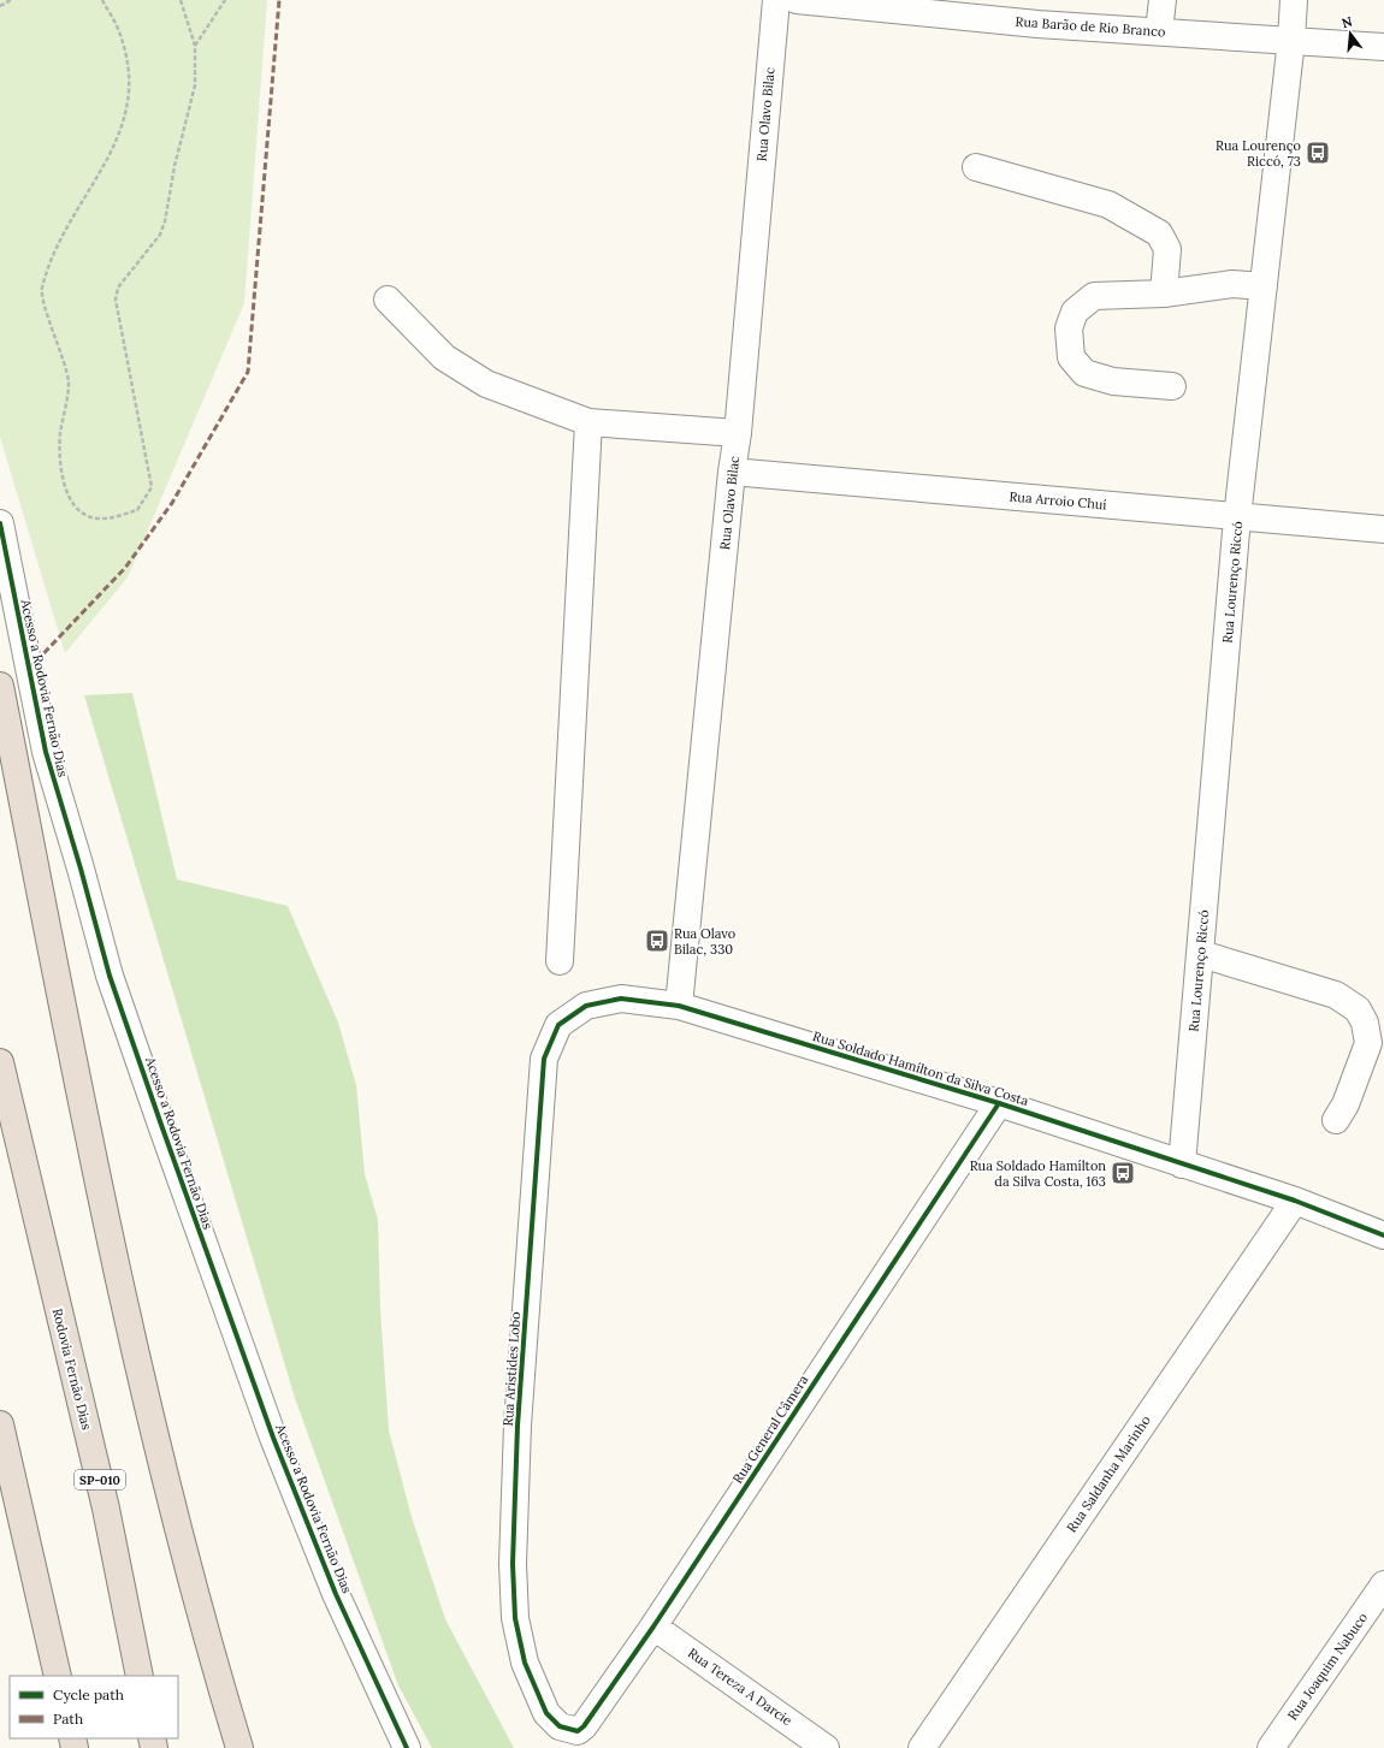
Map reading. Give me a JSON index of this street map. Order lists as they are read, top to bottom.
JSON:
{
  "streets": {
    "highway": ["Rodovia Fernão Dias", "SP-010"],
    "street": [
      "Rua Barão de Rio Branco",
      "Rua Olavo Bilac",
      "Rua Arroio Chuí",
      "Rua Lourenço Riccó",
      "Acesso a Rodovia Fernão Dias",
      "Rua Soldado Hamílton da Silva Costa",
      "Rua Aristides Lobo",
      "Rua General Câmera",
      "Rua Saldanha Marinho",
      "Rua Joaquim Nabuco",
      "Rua Tereza A Darcie"
    ]
  },
  "crossings": [
    ["Rua Barão de Rio Branco", "Rua Lourenço Riccó"],
    ["Rua Olavo Bilac", "Rua Arroio Chuí"],
    ["Rua Olavo Bilac", "Rua Soldado Hamílton da Silva Costa"],
    ["Rua Arroio Chuí", "Rua Lourenço Riccó"],
    ["Rua Lourenço Riccó", "Rua Soldado Hamílton da Silva Costa"],
    ["Rua Soldado Hamílton da Silva Costa", "Rua Aristides Lobo"],
    ["Rua Soldado Hamílton da Silva Costa", "Rua General Câmera"],
    ["Rua Soldado Hamílton da Silva Costa", "Rua Saldanha Marinho"],
    ["Rua Aristides Lobo", "Rua General Câmera"],
    ["Rua General Câmera", "Rua Tereza A Darcie"]
  ],
  "places": {
    "bus stop": ["Rua Lourenço Riccó, 73", "Rua Olavo Bilac, 330", "Rua Soldado Hamílton da Silva Costa, 163"]
  },
  "legend": ["Cycle path", "Path"],
  "north": "top"
}
